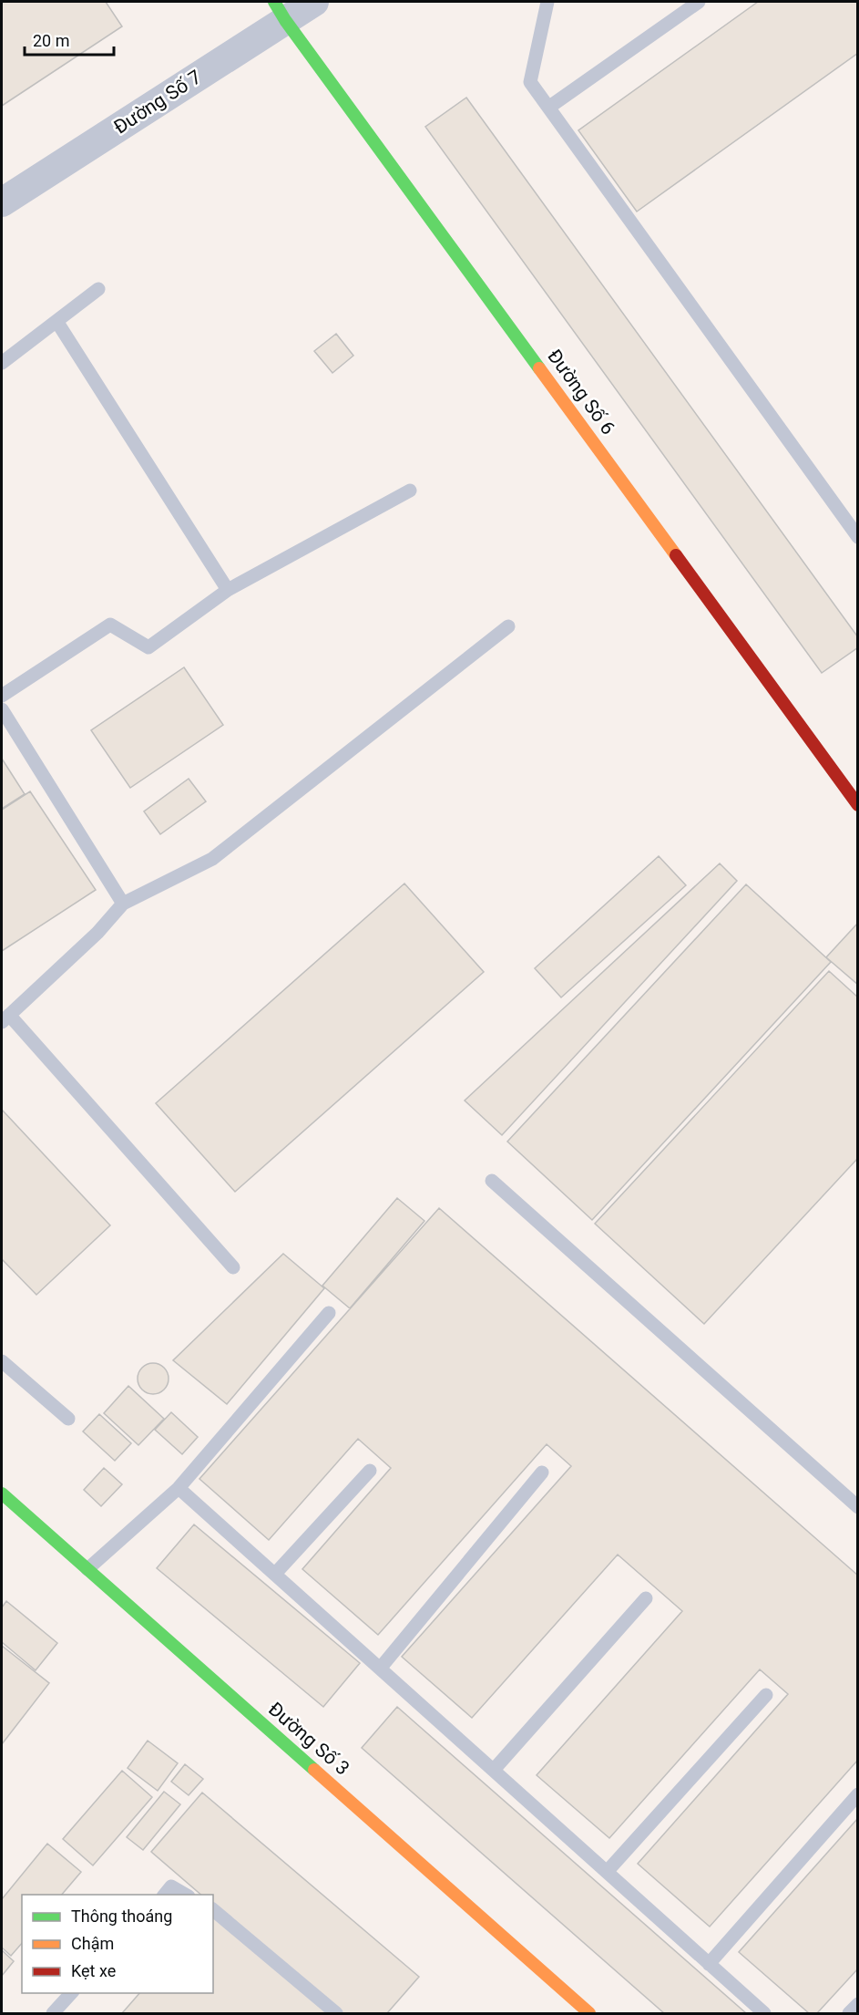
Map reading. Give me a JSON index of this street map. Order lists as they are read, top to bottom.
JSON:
{
  "streets": {
    "street": ["Đường Số 7", "Đường Số 6", "Đường Số 3"]
  },
  "crossings": [
    ["Đường Số 7", "Đường Số 6"]
  ],
  "legend": ["Thông thoáng", "Chậm", "Kẹt xe"],
  "scale_bar": "20 m"
}
